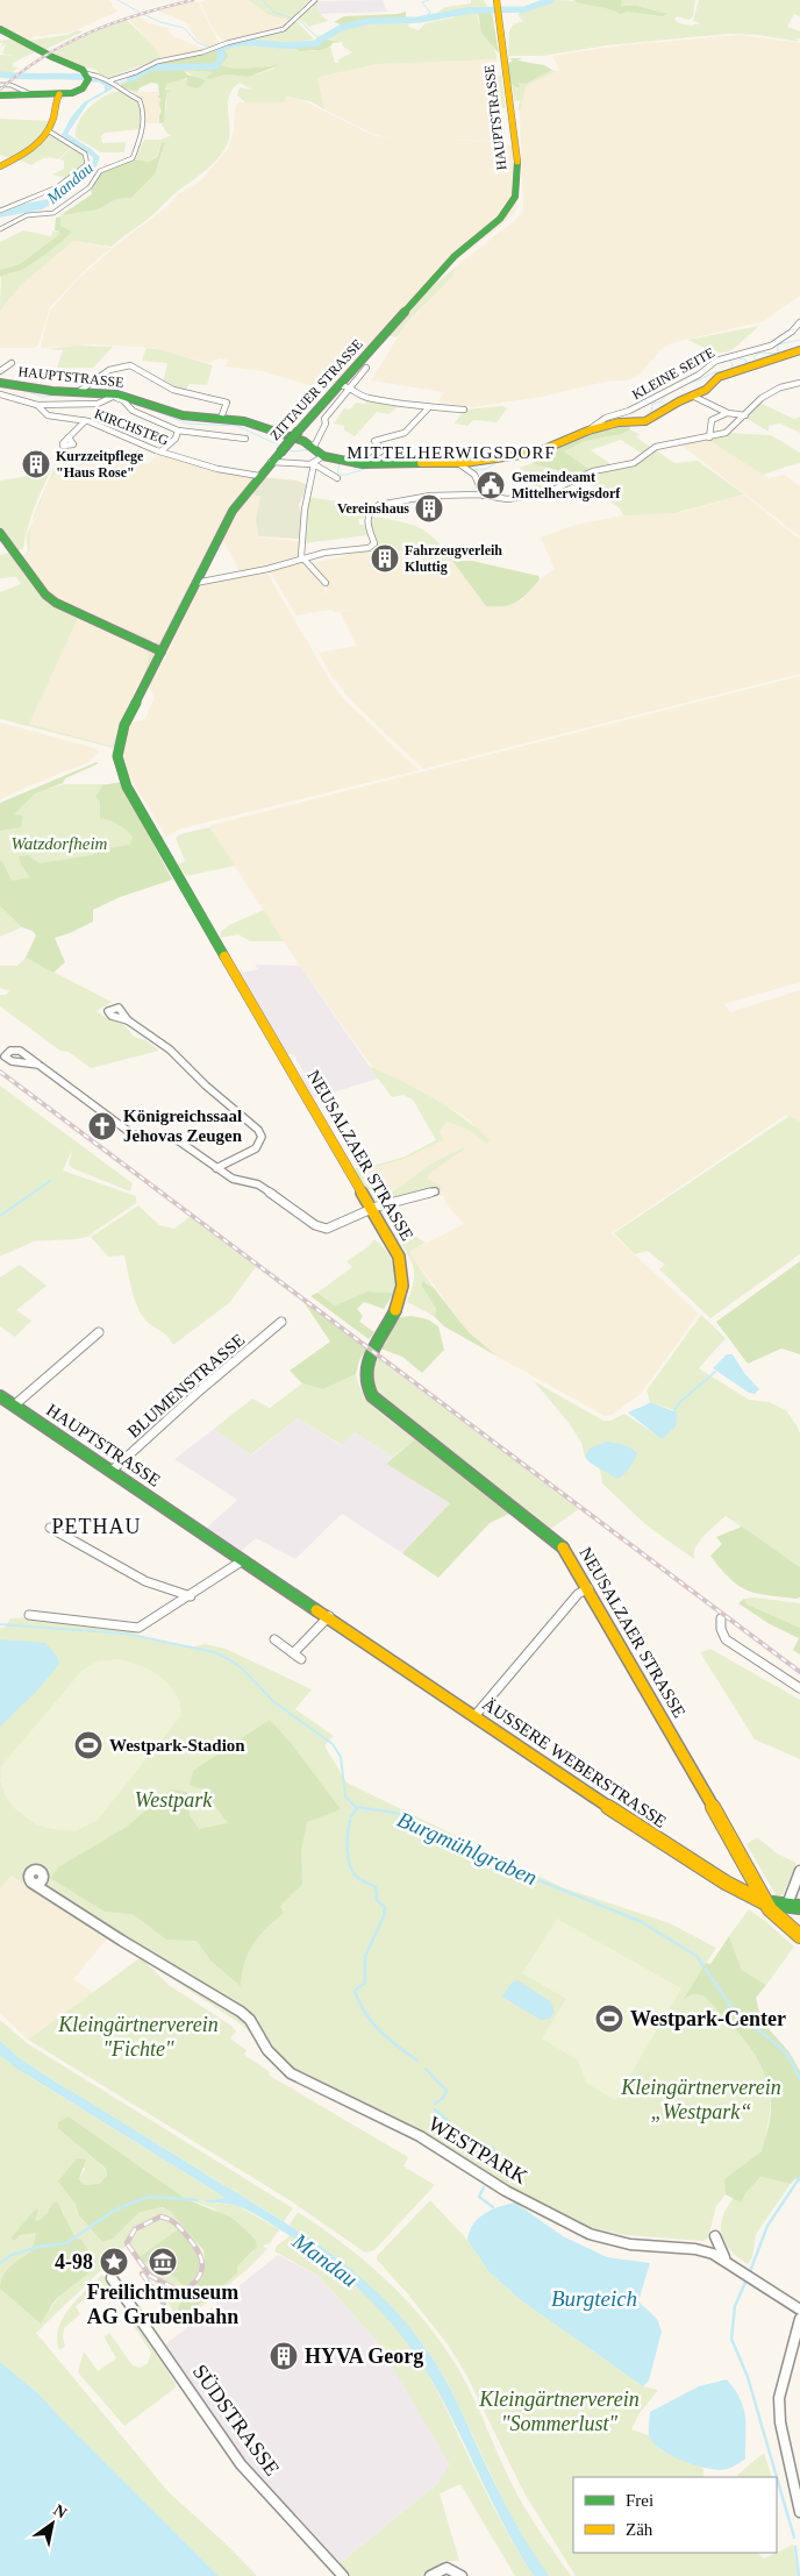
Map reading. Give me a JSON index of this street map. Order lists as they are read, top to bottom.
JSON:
{
  "streets": {
    "main road": [
      "HAUPTSTRASSE",
      "ZITTAUER STRASSE",
      "NEUSALZAER STRASSE",
      "ÄUSSERE WEBERSTRASSE"
    ],
    "street": [
      "KLEINE SEITE",
      "KIRCHSTEG",
      "BLUMENSTRASSE",
      "WESTPARK",
      "SÜDSTRASSE"
    ]
  },
  "crossings": [
    ["HAUPTSTRASSE", "ZITTAUER STRASSE"],
    ["HAUPTSTRASSE", "BLUMENSTRASSE"],
    ["HAUPTSTRASSE", "ÄUSSERE WEBERSTRASSE"],
    ["ZITTAUER STRASSE", "KIRCHSTEG"],
    ["ZITTAUER STRASSE", "NEUSALZAER STRASSE"],
    ["NEUSALZAER STRASSE", "ÄUSSERE WEBERSTRASSE"]
  ],
  "districts": ["MITTELHERWIGSDORF", "PETHAU"],
  "water": ["Mandau", "Burgmühlgraben", "Burgteich"],
  "parks": [
    "Watzdorfheim",
    "Westpark",
    "Kleingärtnerverein \"Fichte\"",
    "Kleingärtnerverein „Westpark“",
    "Kleingärtnerverein \"Sommerlust\""
  ],
  "places": {
    "building": [
      "Kurzzeitpflege \"Haus Rose\"",
      "Vereinshaus",
      "Fahrzeugverleih Kluttig",
      "HYVA Georg"
    ],
    "public building": ["Gemeindeamt Mittelherwigsdorf"],
    "church": ["Königreichssaal Jehovas Zeugen"],
    "sports": ["Westpark-Stadion", "Westpark-Center"],
    "place": ["4-98"],
    "museum": ["Freilichtmuseum AG Grubenbahn"]
  },
  "legend": ["Frei", "Zäh"],
  "north": "top right"
}
